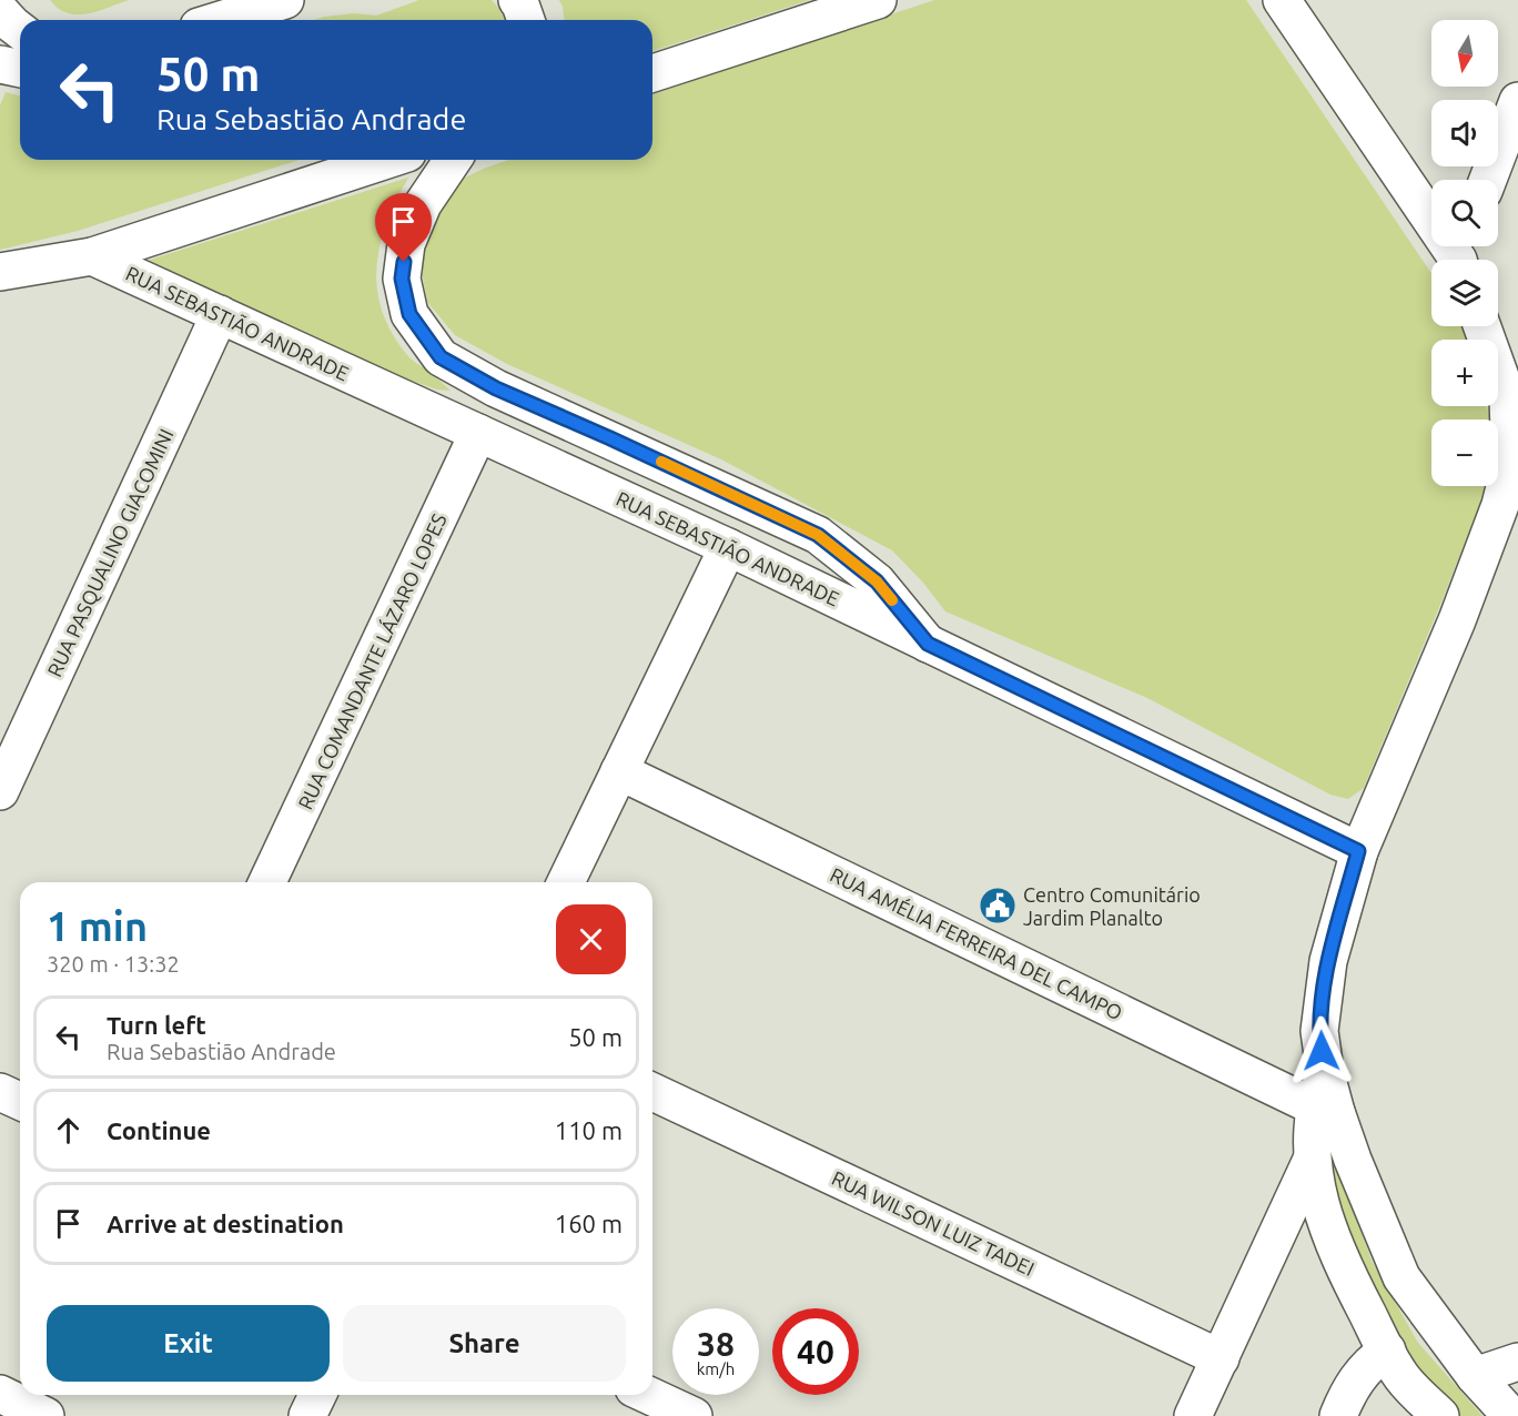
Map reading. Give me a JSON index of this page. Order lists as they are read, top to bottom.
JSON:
{
  "streets": {
    "street": [
      "RUA SEBASTIÃO ANDRADE",
      "RUA PASQUALINO GIACOMINI",
      "RUA COMANDANTE LÁZARO LOPES",
      "RUA AMÉLIA FERREIRA DEL CAMPO",
      "RUA WILSON LUIZ TADEI"
    ]
  },
  "crossings": [
    ["RUA SEBASTIÃO ANDRADE", "RUA PASQUALINO GIACOMINI"],
    ["RUA SEBASTIÃO ANDRADE", "RUA COMANDANTE LÁZARO LOPES"]
  ],
  "places": {
    "public building": ["Centro Comunitário Jardim Planalto"]
  },
  "north": "bottom",
  "page": {
    "map_buttons": ["+", "−"],
    "turn": ["50 m", "Rua Sebastião Andrade"],
    "heading": ["1 min", "320 m · 13:32"],
    "list": [
      {
        "name": "Turn left",
        "note": "Rua Sebastião Andrade",
        "value": "50 m"
      },
      {
        "name": "Continue",
        "value": "110 m"
      },
      {
        "name": "Arrive at destination",
        "value": "160 m"
      }
    ],
    "buttons": ["Exit", "Share"],
    "speed": "38 km/h",
    "limit": "40"
  }
}
